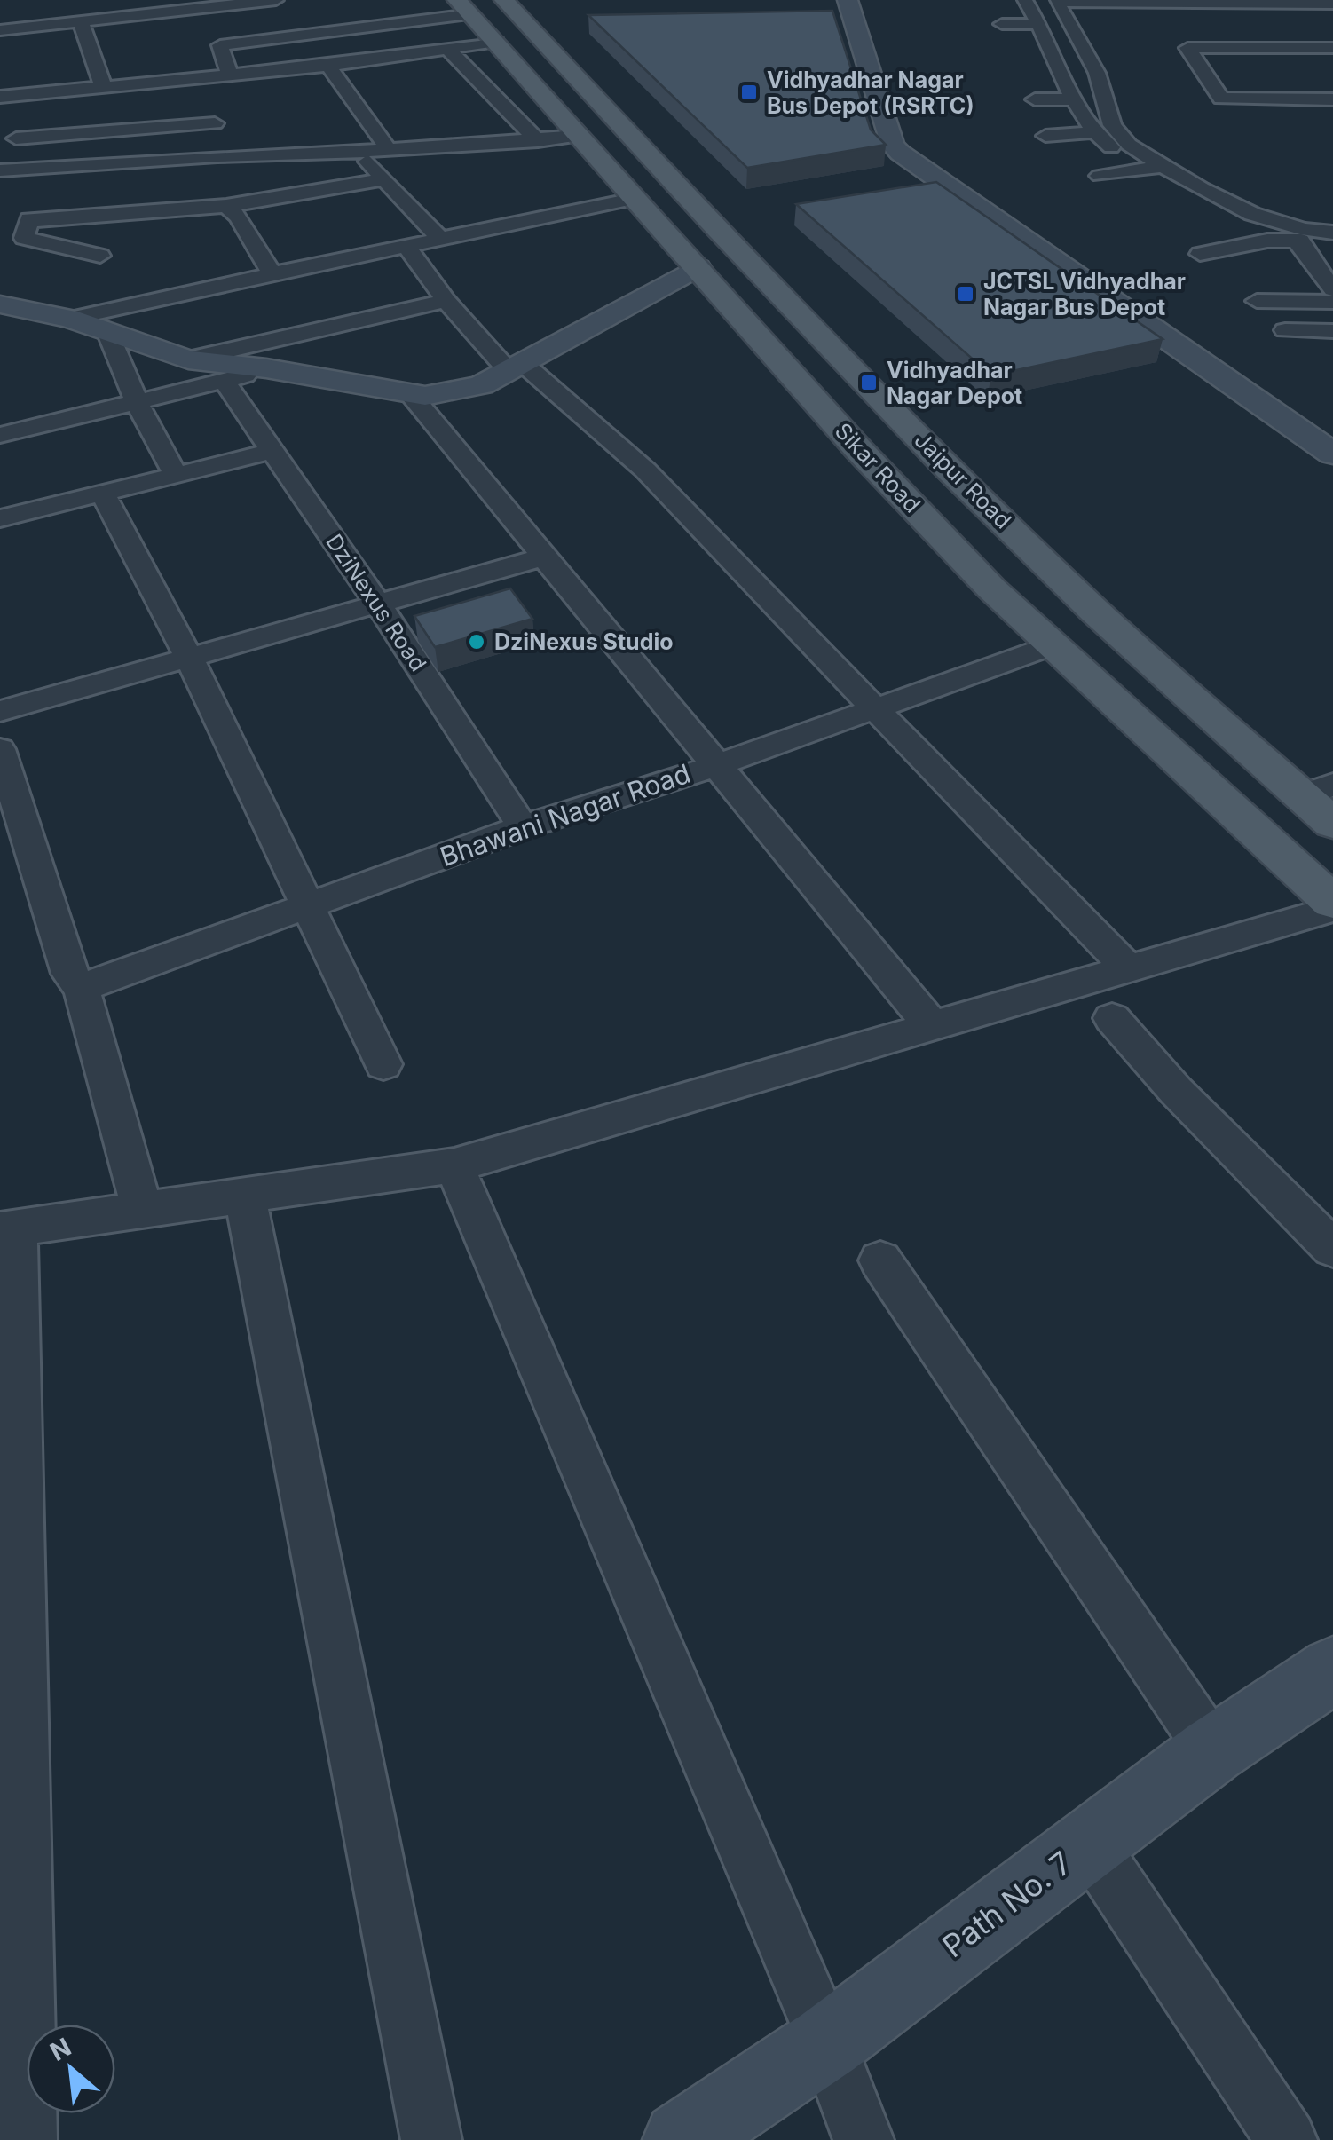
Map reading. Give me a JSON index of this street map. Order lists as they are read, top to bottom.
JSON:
{
  "streets": {
    "main road": ["Sikar Road", "Jaipur Road"],
    "street": ["DziNexus Road", "Bhawani Nagar Road", "Path No. 7"]
  },
  "crossings": [
    ["Sikar Road", "Bhawani Nagar Road"],
    ["DziNexus Road", "Bhawani Nagar Road"]
  ],
  "places": {
    "transit": ["Vidhyadhar Nagar Bus Depot (RSRTC)", "JCTSL Vidhyadhar Nagar Bus Depot", "Vidhyadhar Nagar Depot"],
    "other": ["DziNexus Studio"]
  },
  "north": "top left"
}
